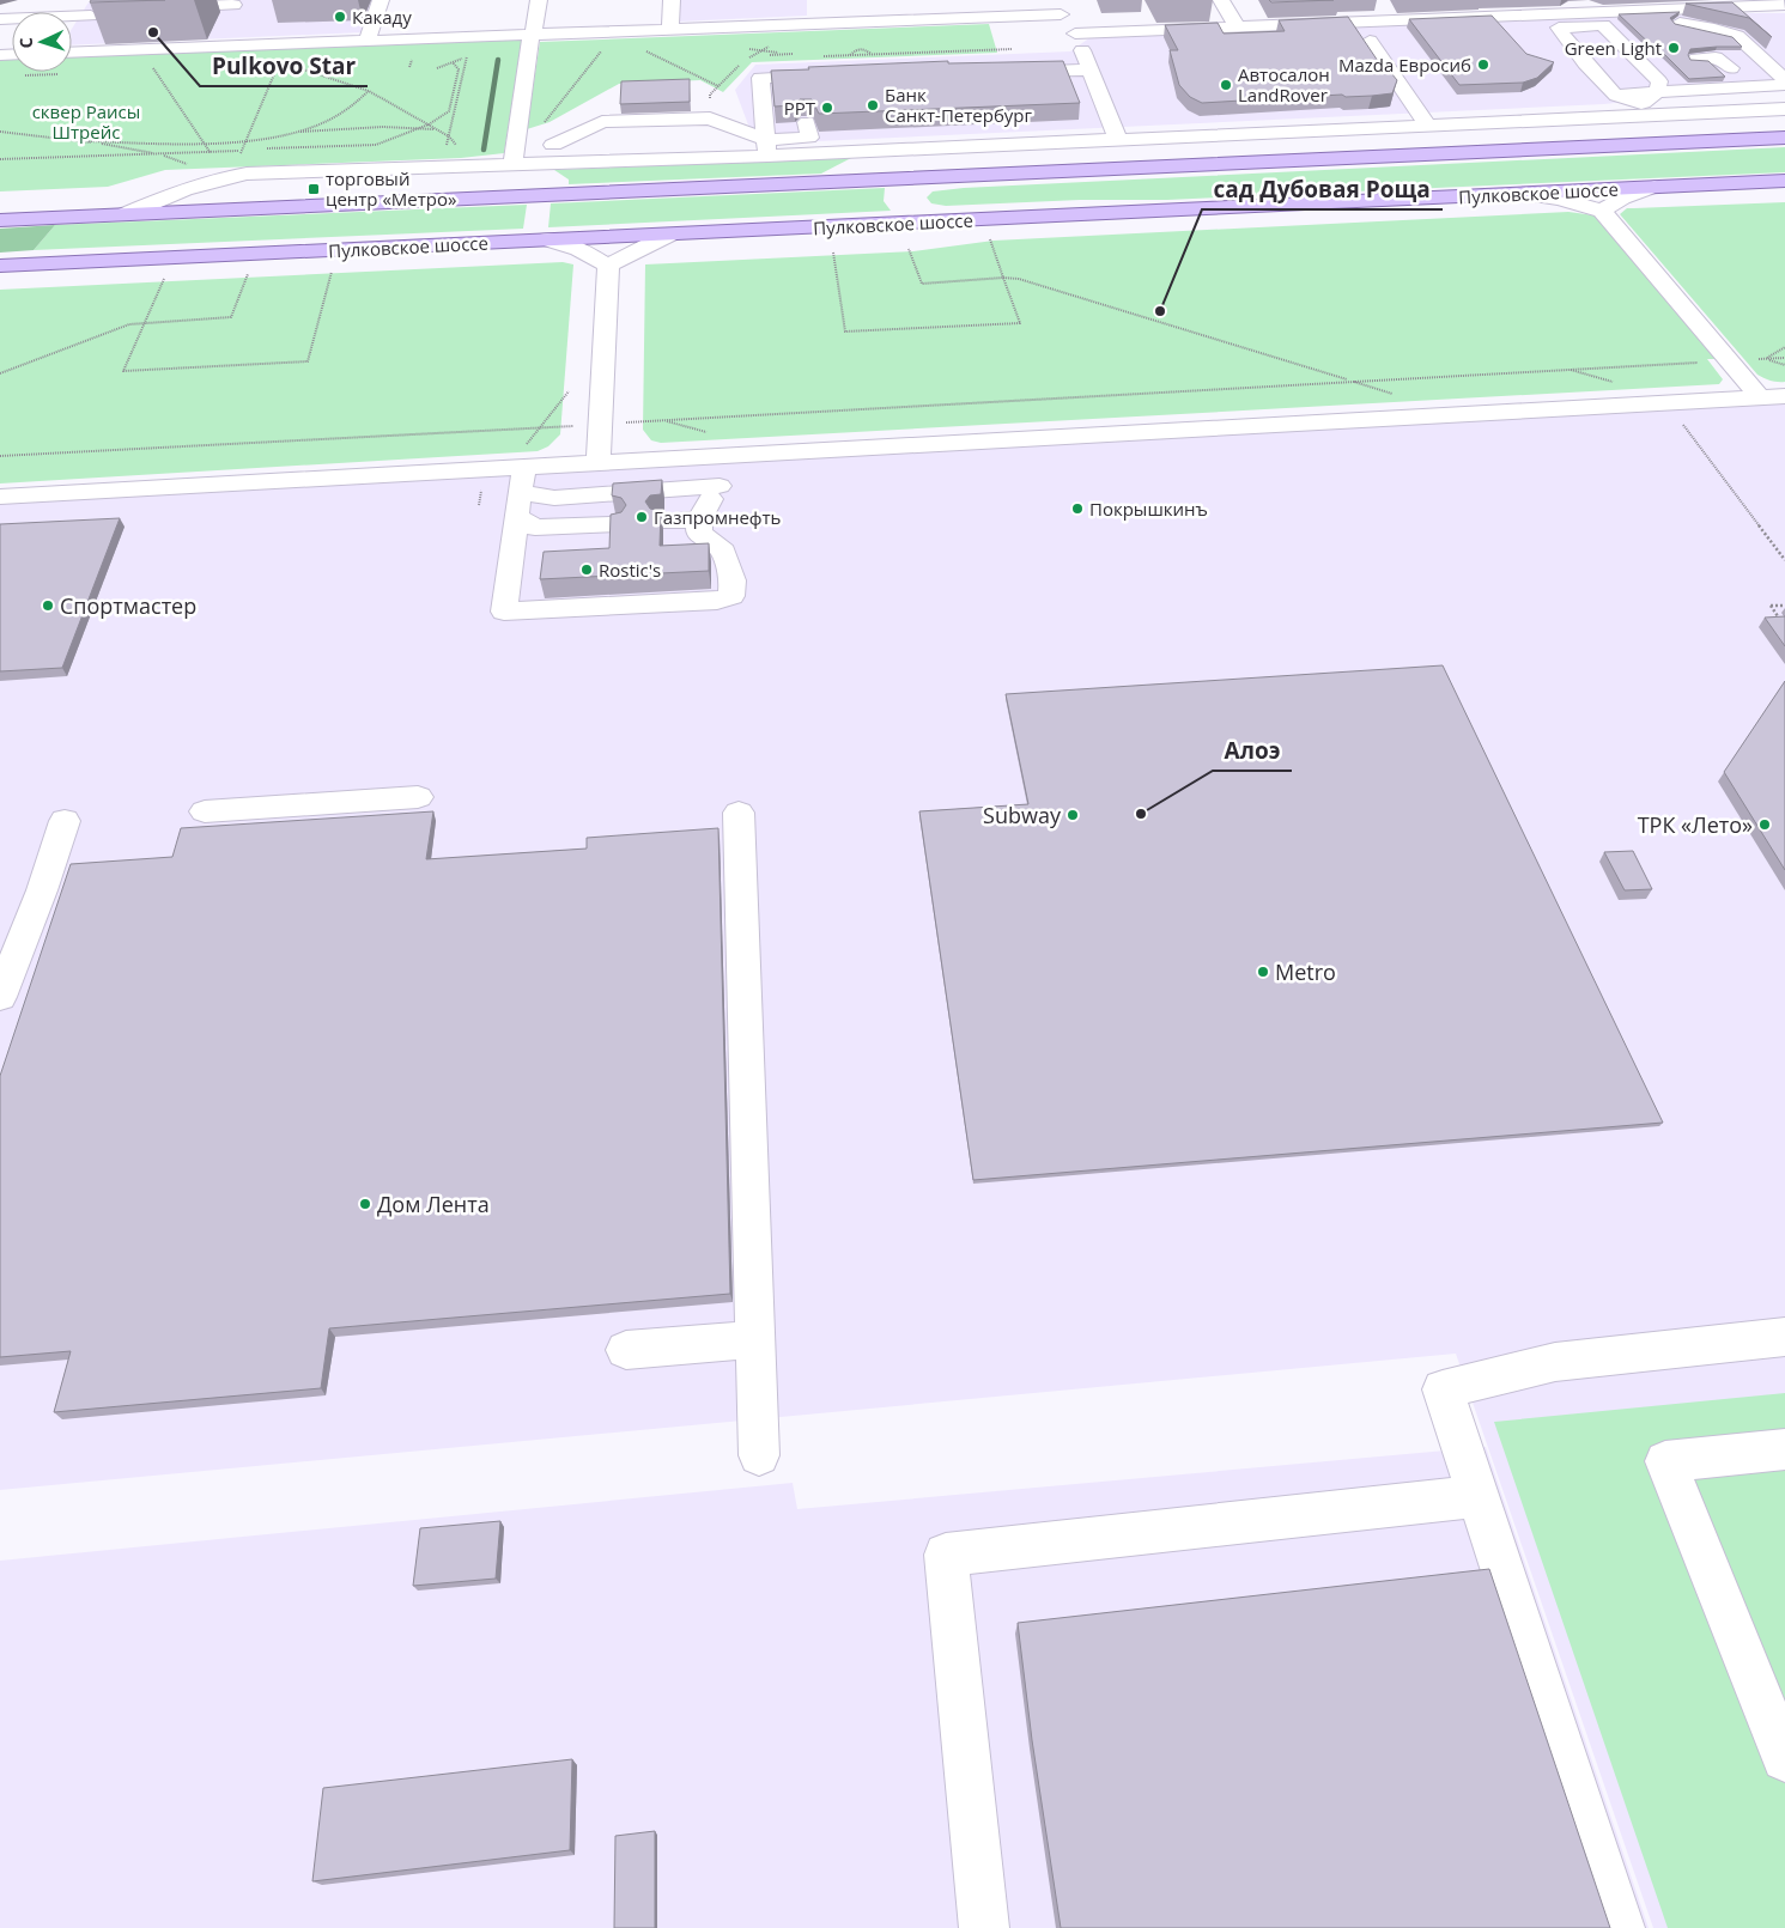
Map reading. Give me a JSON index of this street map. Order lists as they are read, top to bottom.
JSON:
{
  "streets": {
    "main road": ["Пулковское шоссе"]
  },
  "parks": ["сквер Раисы Штрейс"],
  "places": {
    "other": [
      "Какаду",
      "Pulkovo Star",
      "Green Light",
      "Mazda Евросиб",
      "Автосалон LandRover",
      "Банк Санкт-Петербург",
      "РРТ",
      "сад Дубовая Роща",
      "Покрышкинъ",
      "Газпромнефть",
      "Rostic's",
      "Спортмастер",
      "Алоэ",
      "Subway",
      "ТРК «Лето»",
      "Metro",
      "Дом Лента"
    ],
    "transit": ["торговый центр «Метро»"]
  },
  "north": "left"
}
